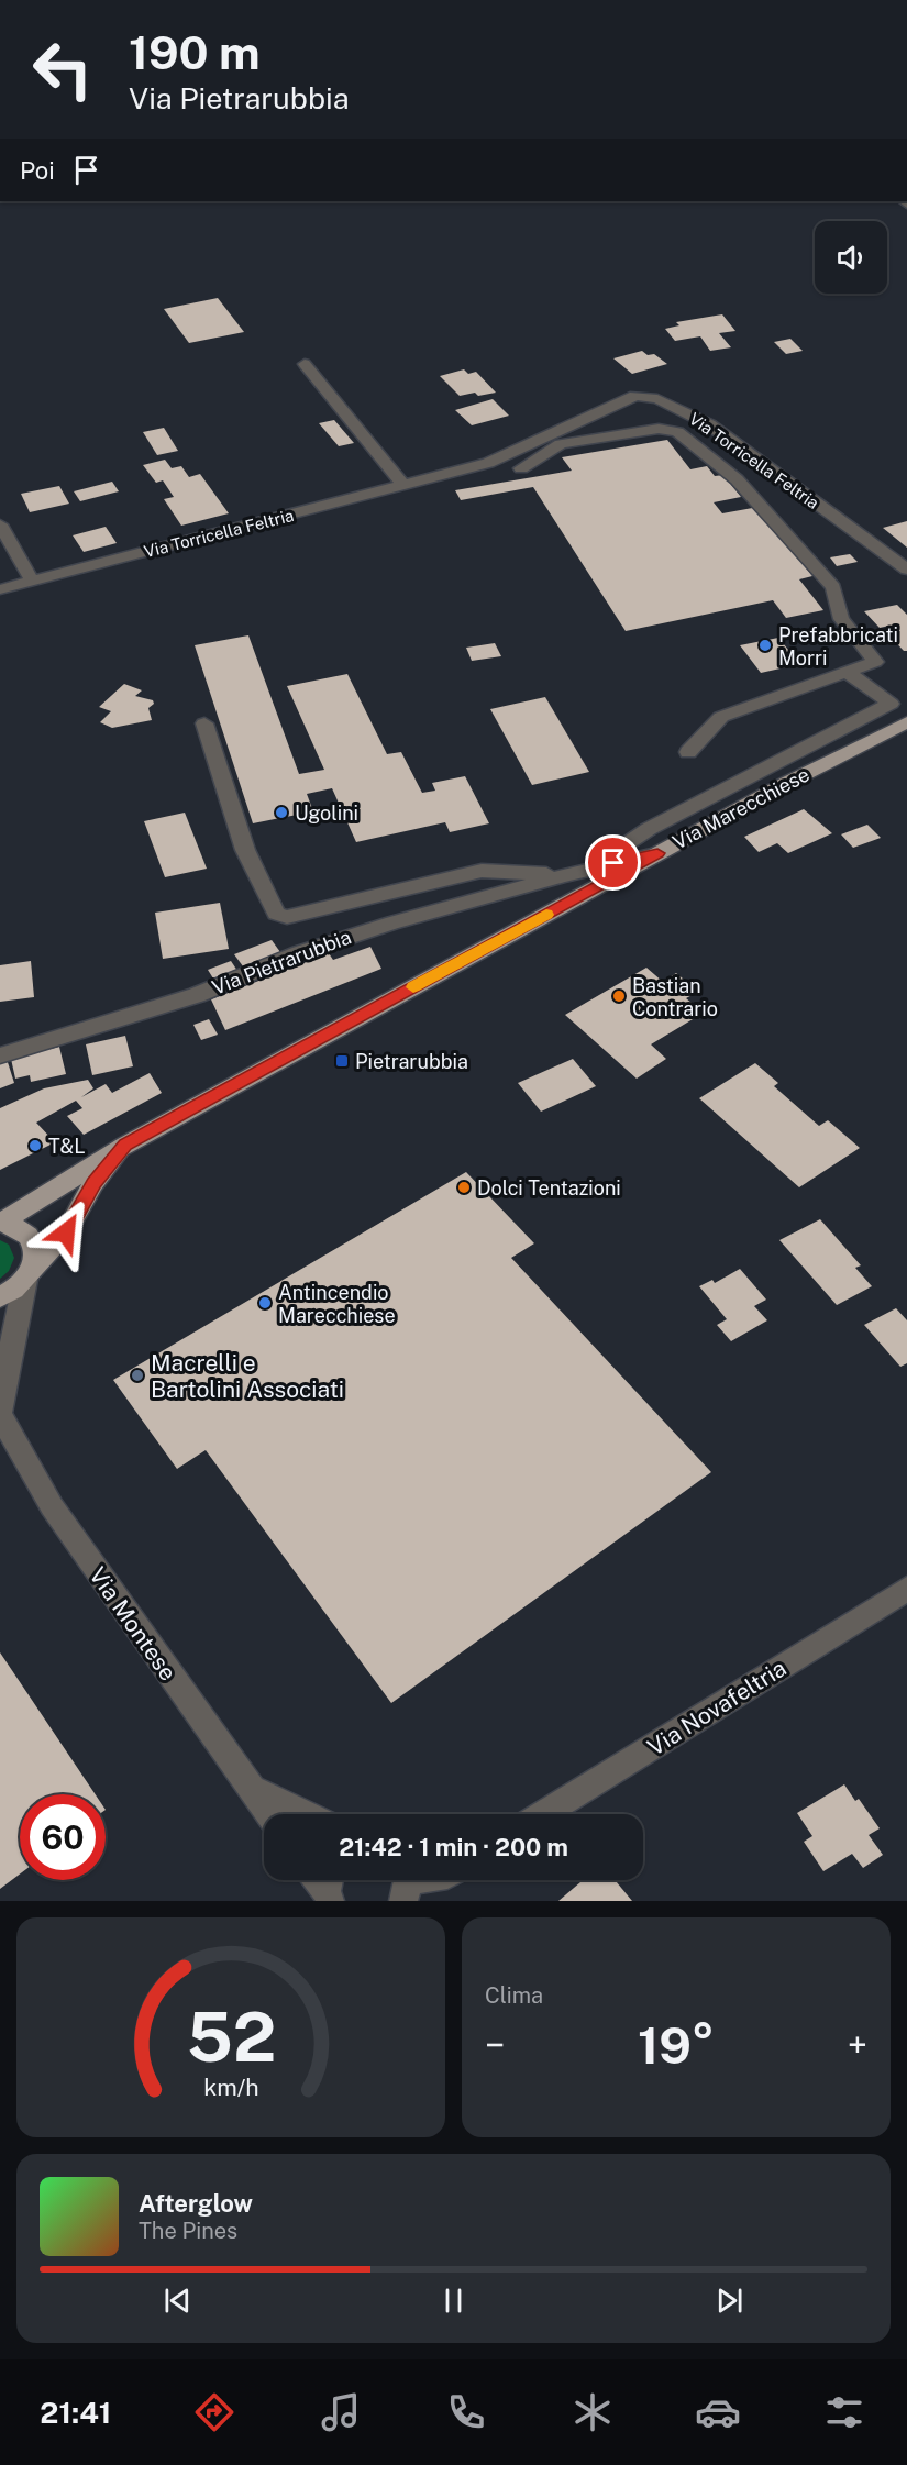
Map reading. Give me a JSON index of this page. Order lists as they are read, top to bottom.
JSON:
{
  "streets": {
    "main road": ["Via Marecchiese"],
    "street": [
      "Via Torricella Feltria",
      "Via Pietrarubbia",
      "Via Montese",
      "Via Novafeltria"
    ]
  },
  "crossings": [
    ["Via Marecchiese", "Via Pietrarubbia"],
    ["Via Marecchiese", "Via Montese"]
  ],
  "places": {
    "other": [
      "Prefabbricati Morri",
      "Ugolini",
      "Bastian Contrario",
      "T&L",
      "Dolci Tentazioni",
      "Antincendio Marecchiese",
      "Macrelli e Bartolini Associati"
    ],
    "transit": ["Pietrarubbia"]
  },
  "page": {
    "turn": ["190 m", "Via Pietrarubbia"],
    "then": "Poi",
    "limit": "60",
    "trip": "21:42 · 1 min · 200 m",
    "tile": "Clima",
    "heat": ["−", "19°", "+"],
    "song": ["Afterglow", "The Pines"],
    "tabs": "21:41",
    "gauge": ["52", "km/h"]
  }
}
